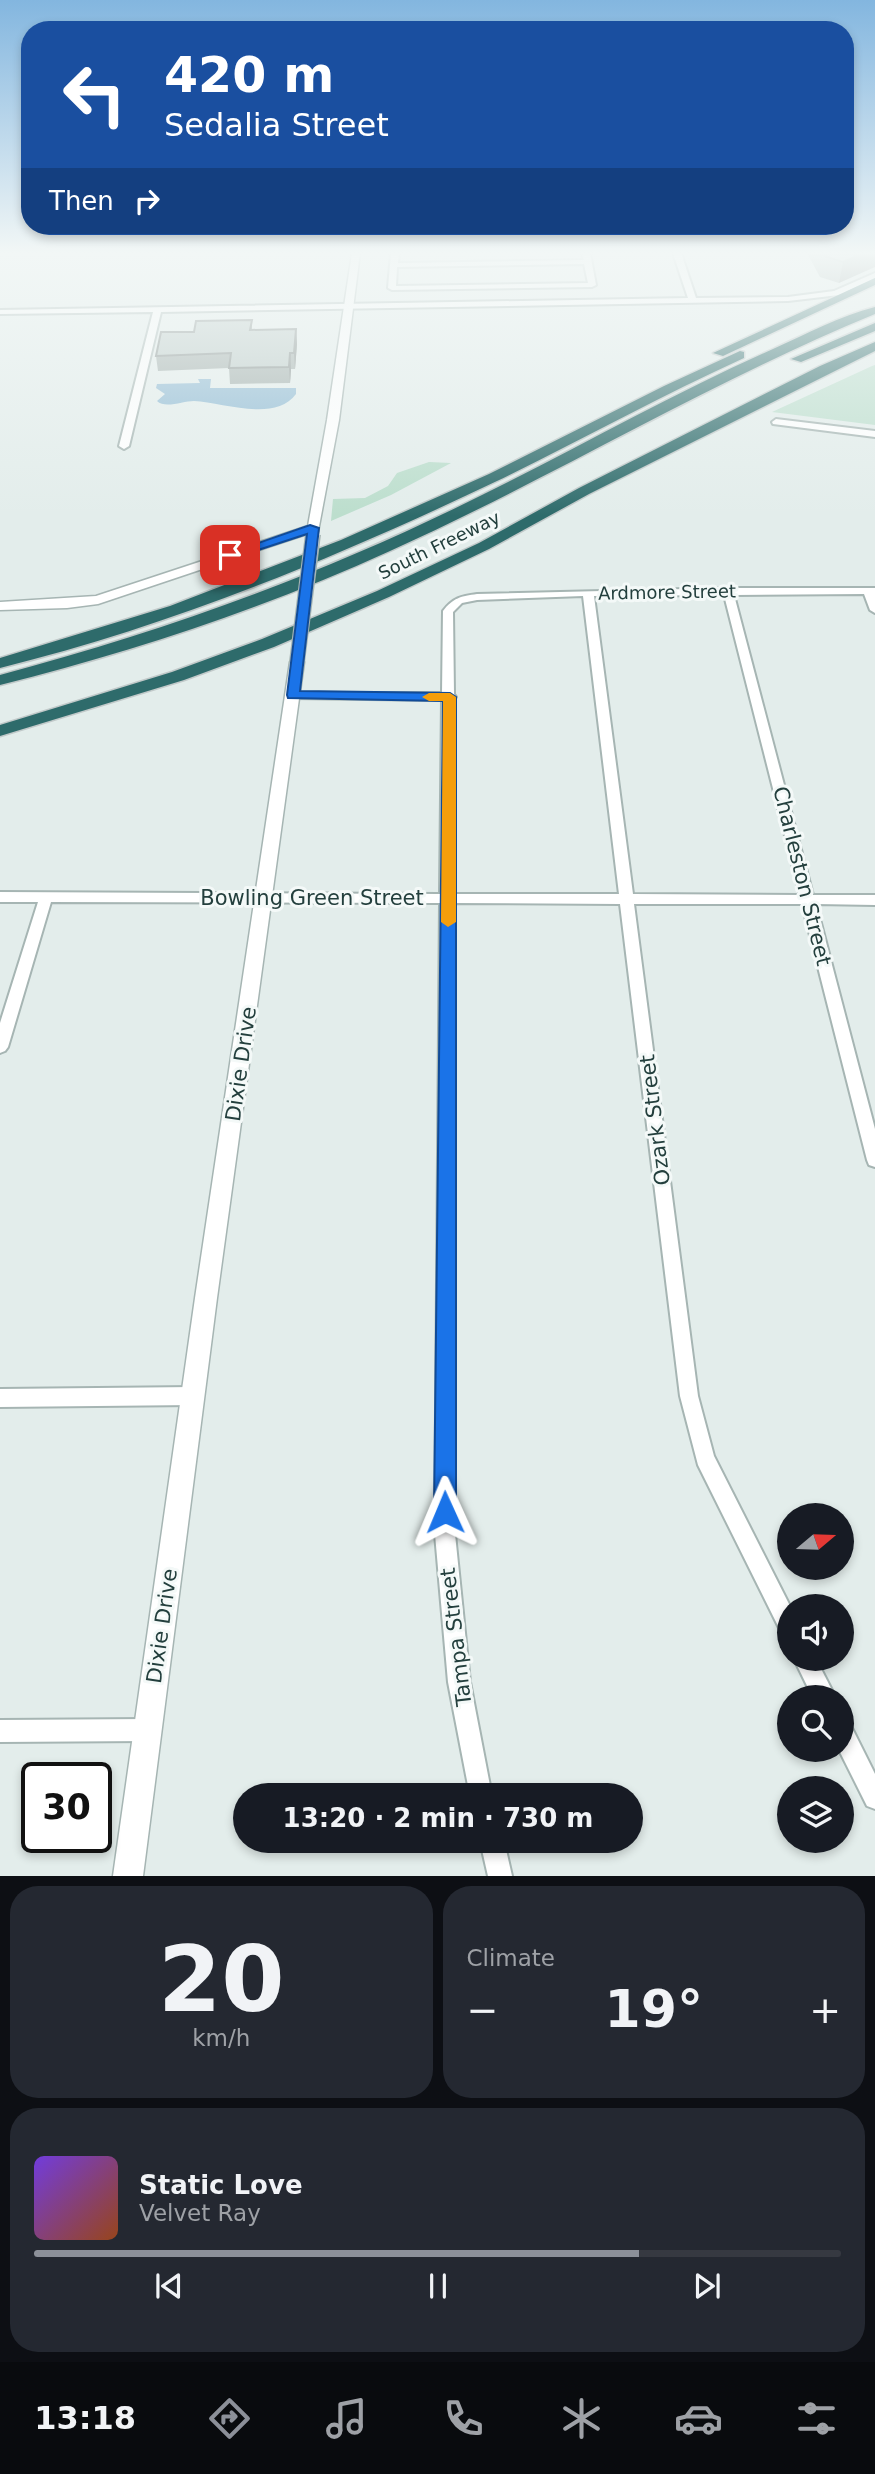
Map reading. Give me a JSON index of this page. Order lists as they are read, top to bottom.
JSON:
{
  "streets": {
    "highway": ["South Freeway"],
    "street": [
      "Ardmore Street",
      "Charleston Street",
      "Bowling Green Street",
      "Dixie Drive",
      "Ozark Street",
      "Tampa Street"
    ]
  },
  "crossings": [
    ["Ardmore Street", "Charleston Street"],
    ["Ardmore Street", "Ozark Street"],
    ["Ardmore Street", "Tampa Street"],
    ["Charleston Street", "Bowling Green Street"],
    ["Bowling Green Street", "Dixie Drive"],
    ["Bowling Green Street", "Ozark Street"],
    ["Bowling Green Street", "Tampa Street"]
  ],
  "north": "right",
  "page": {
    "turn": ["420 m", "Sedalia Street"],
    "then": "Then",
    "limit": "30",
    "trip": "13:20 · 2 min · 730 m",
    "tile": [
      ["20", "km/h"],
      "Climate"
    ],
    "heat": ["−", "19°", "+"],
    "song": ["Static Love", "Velvet Ray"],
    "tabs": "13:18"
  }
}
